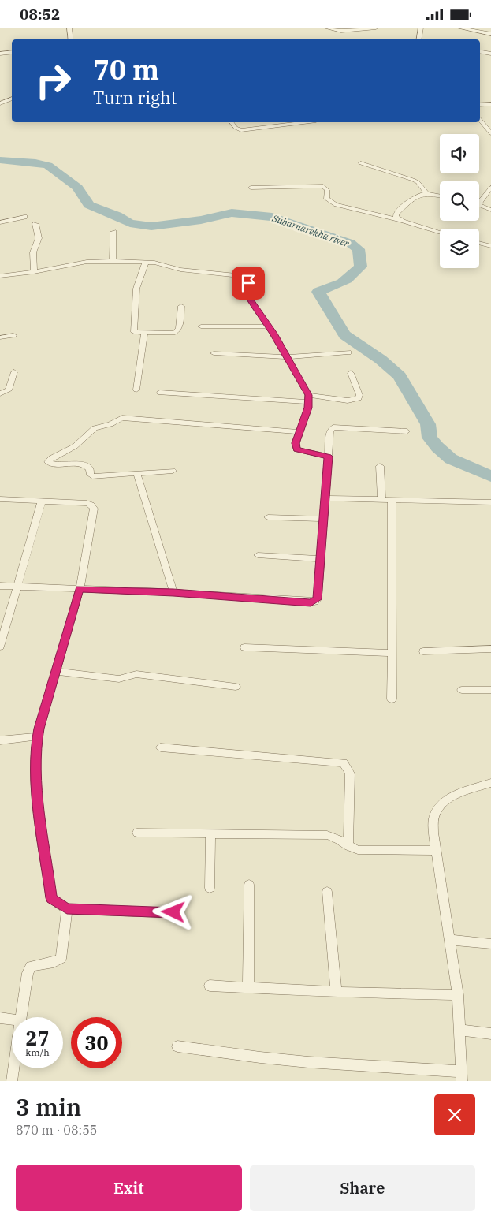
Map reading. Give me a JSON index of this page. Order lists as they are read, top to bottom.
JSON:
{
  "water": ["Subarnarekha river"],
  "page": {
    "status": "08:52",
    "turn": ["70 m", "Turn right"],
    "speed": "27 km/h",
    "limit": "30",
    "heading": ["3 min", "870 m · 08:55"],
    "buttons": ["Exit", "Share"]
  }
}
